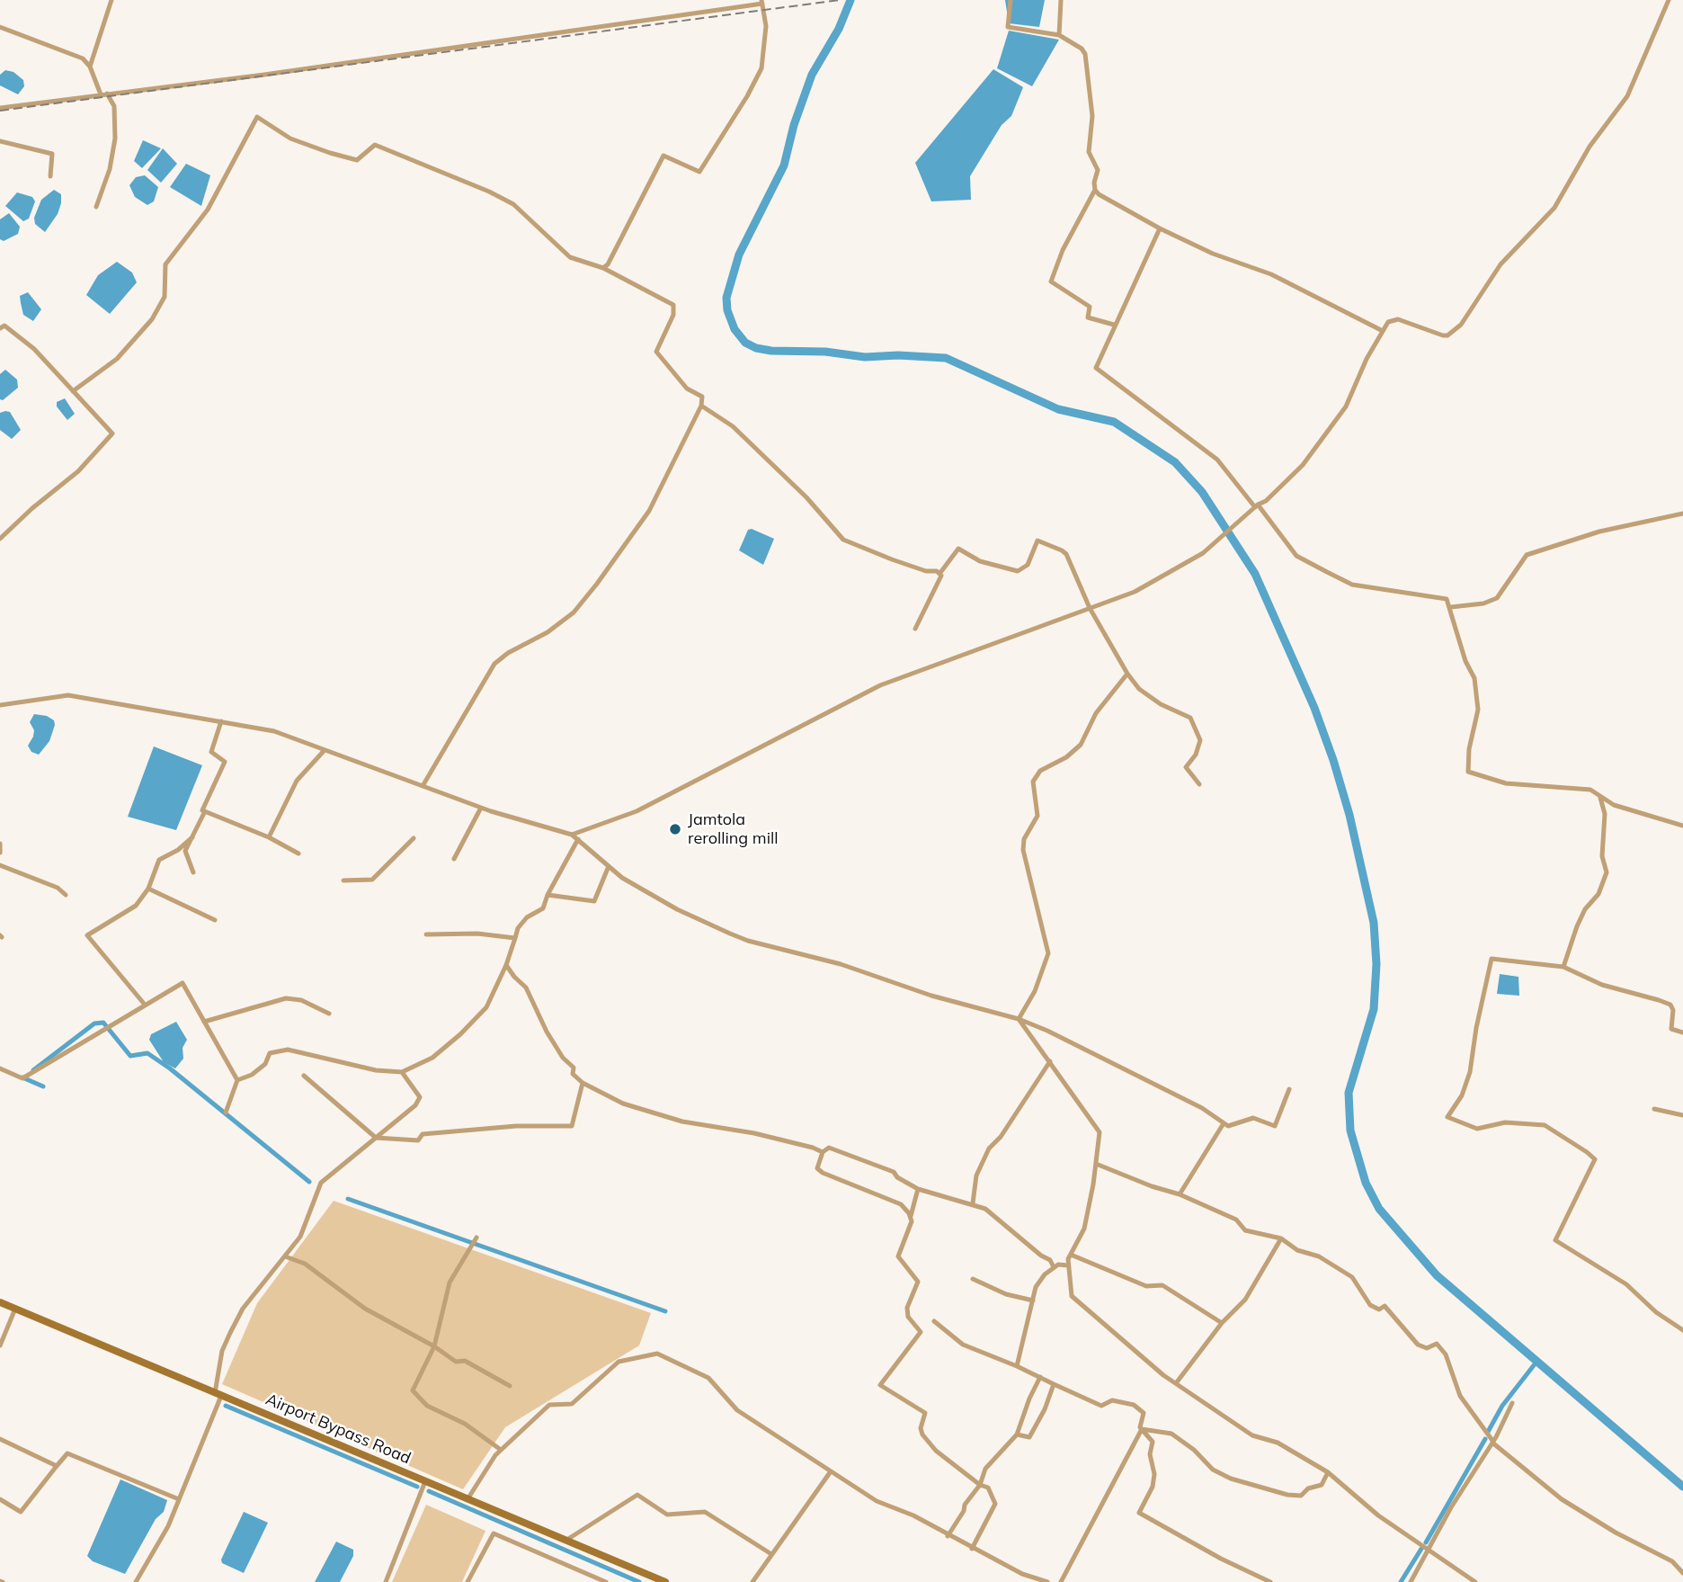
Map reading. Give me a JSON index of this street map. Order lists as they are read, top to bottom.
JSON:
{
  "streets": {
    "street": ["Airport Bypass Road"]
  },
  "places": ["Jamtola rerolling mill"]
}
